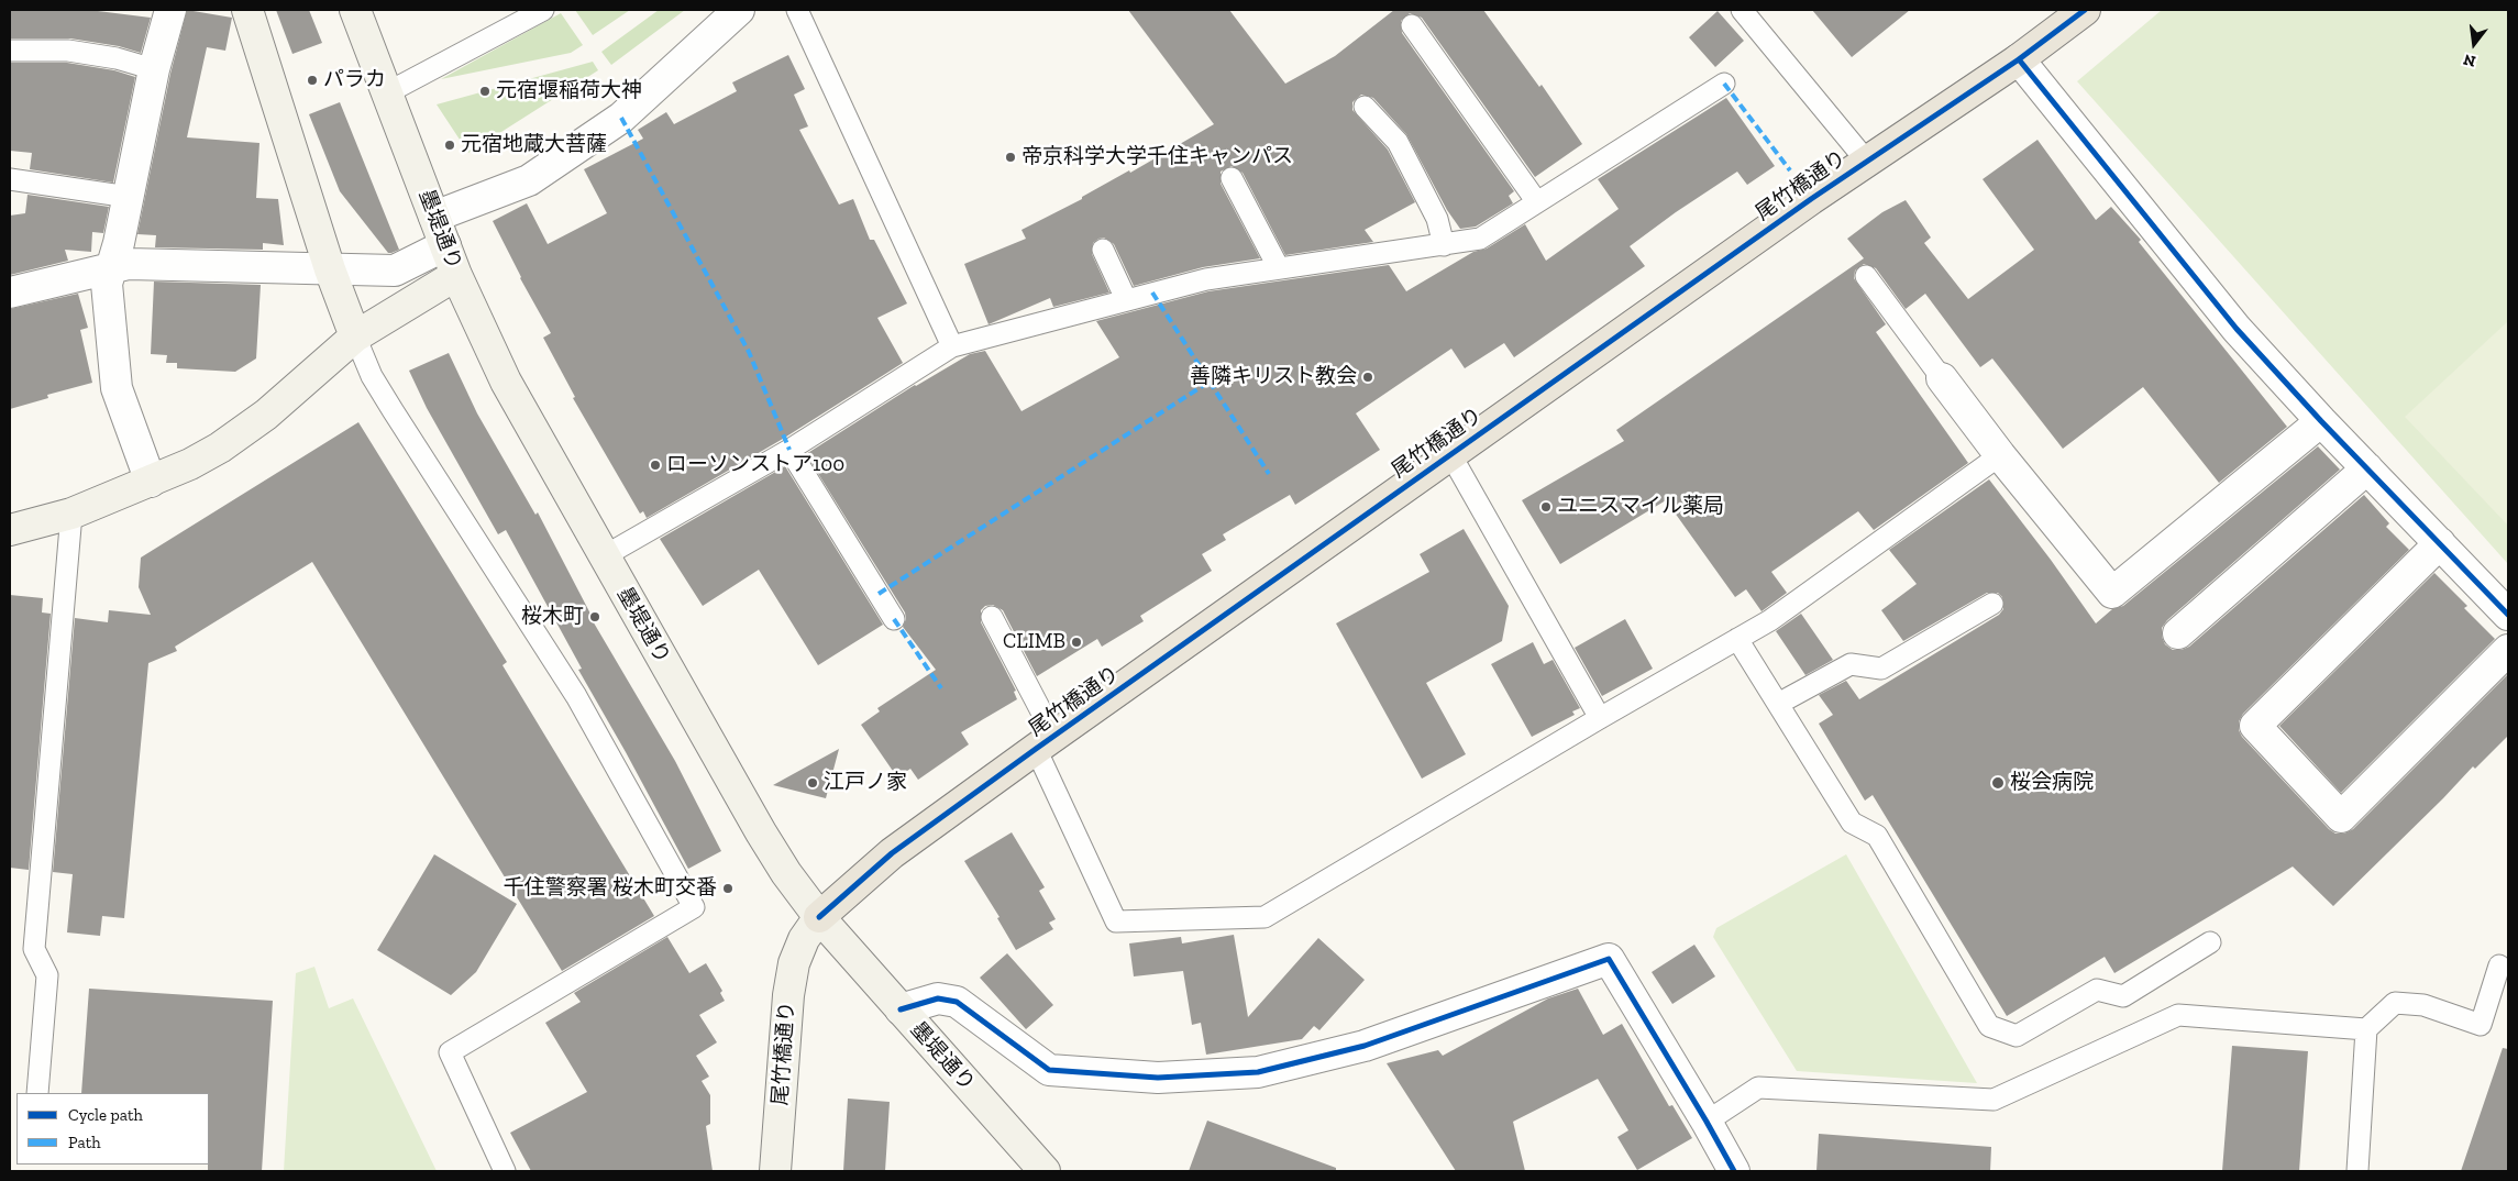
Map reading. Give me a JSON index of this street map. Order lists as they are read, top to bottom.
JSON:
{
  "streets": {
    "main road": ["尾竹橋通り", "墨堤通り"]
  },
  "crossings": [
    ["尾竹橋通り", "墨堤通り"]
  ],
  "places": [
    "パラカ",
    "元宿堰稲荷大神",
    "元宿地蔵大菩薩",
    "帝京科学大学千住キャンパス",
    "善隣キリスト教会",
    "ローソンストア100",
    "ユニスマイル薬局",
    "桜木町",
    "CLIMB",
    "江戸ノ家",
    "桜会病院",
    "千住警察署 桜木町交番"
  ],
  "legend": ["Cycle path", "Path"],
  "north": "bottom"
}
